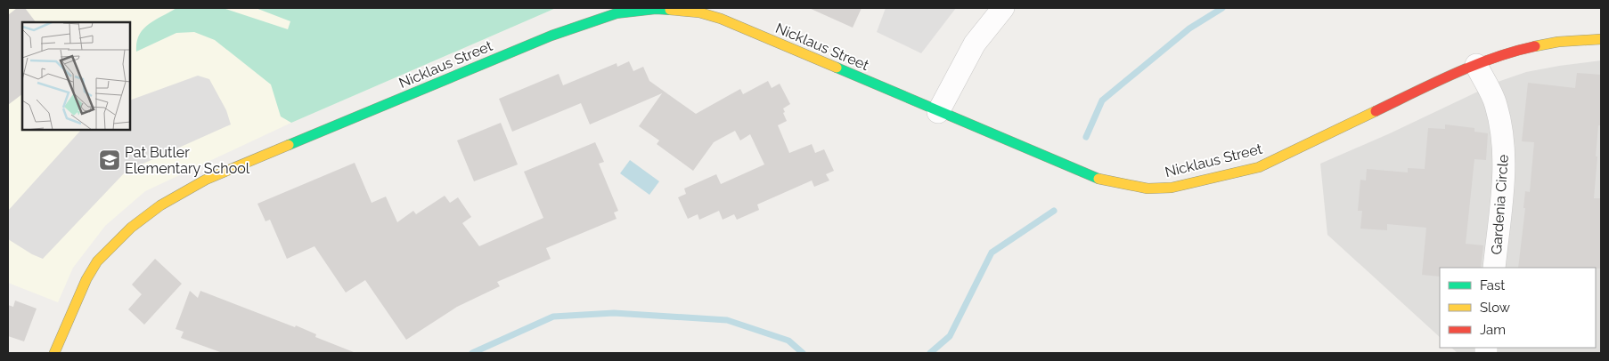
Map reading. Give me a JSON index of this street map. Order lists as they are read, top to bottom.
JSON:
{
  "streets": {
    "street": ["Nicklaus Street", "Gardenia Circle"]
  },
  "crossings": [
    ["Nicklaus Street", "Gardenia Circle"]
  ],
  "places": {
    "school or university": ["Pat Butler Elementary School"]
  },
  "legend": ["Fast", "Slow", "Jam"]
}
